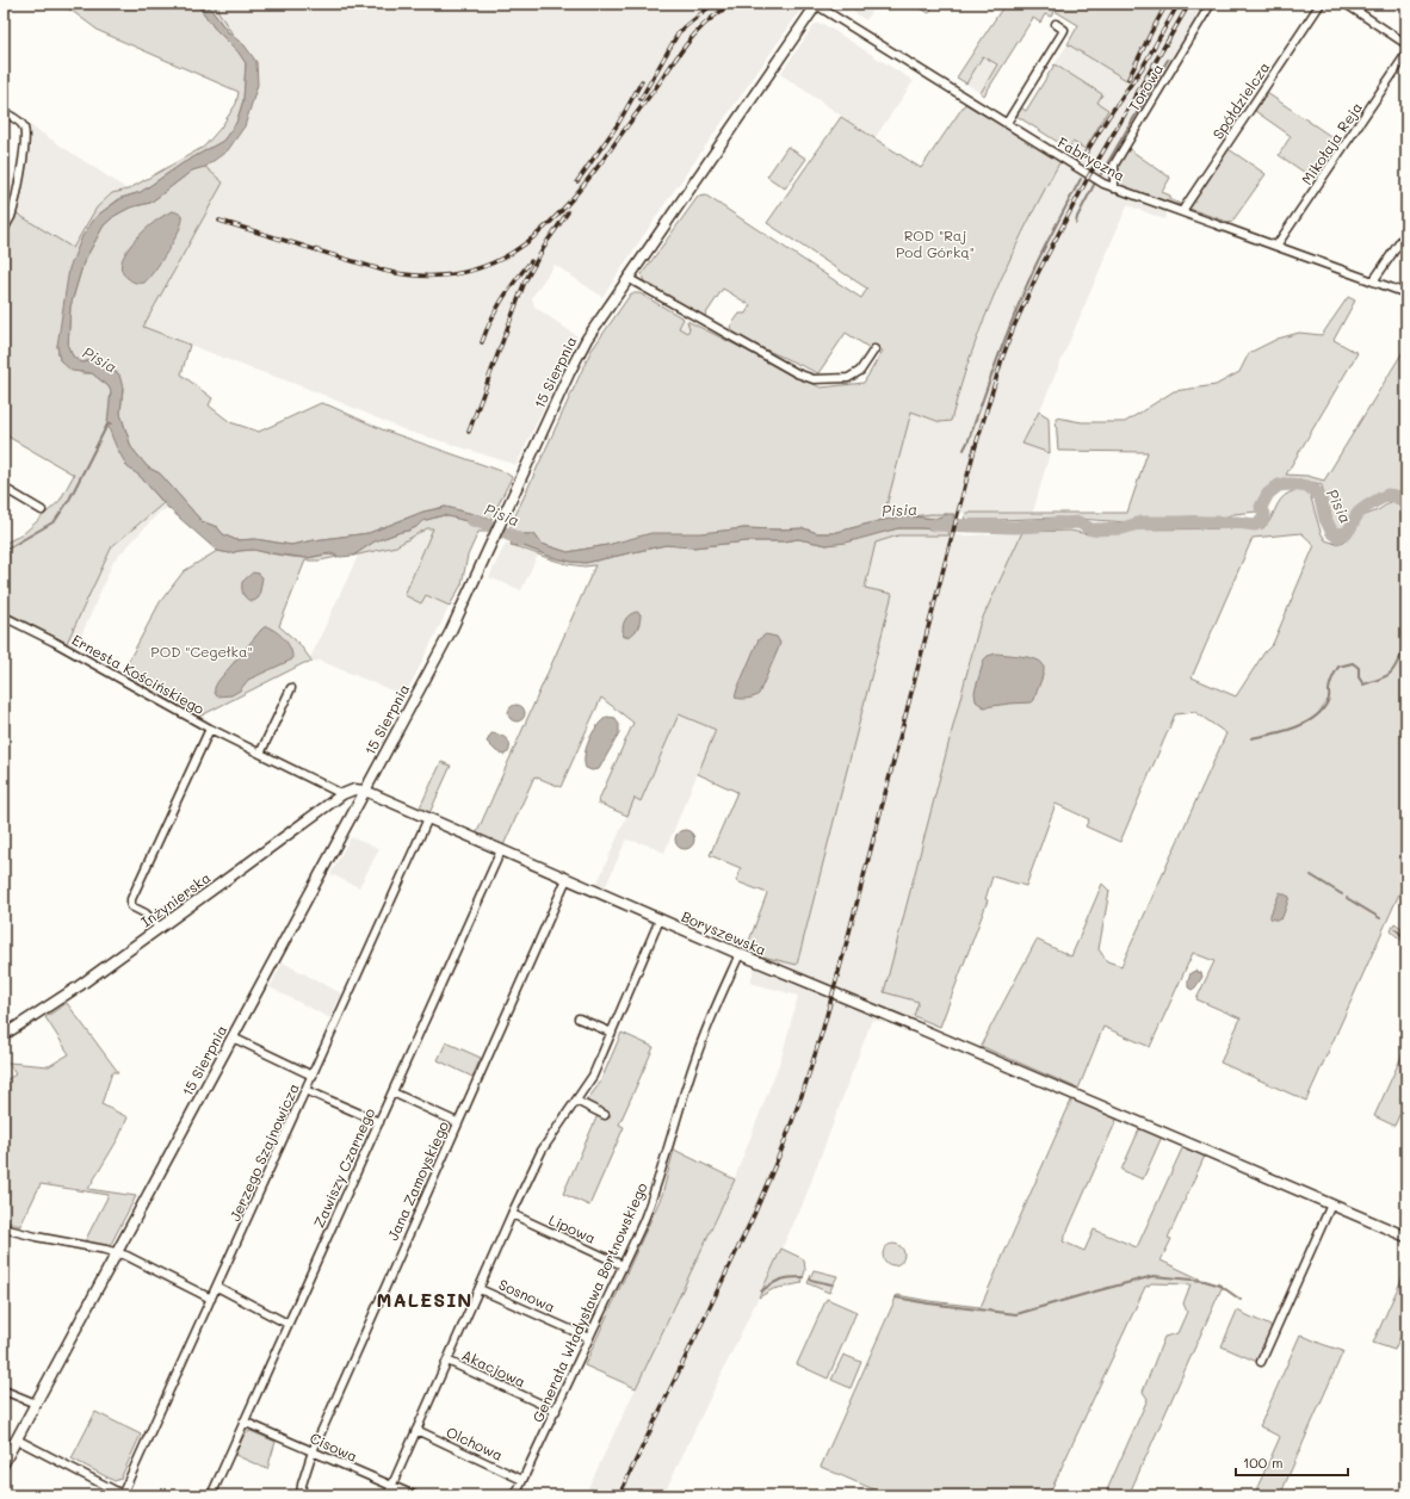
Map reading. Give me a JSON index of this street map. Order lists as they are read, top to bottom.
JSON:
{
  "streets": {
    "main road": ["15 Sierpnia", "Inżynierska", "Boryszewska"],
    "street": [
      "Torowa",
      "Spółdzielcza",
      "Mikołaja Reja",
      "Fabryczna",
      "Ernesta Kościńskiego",
      "Jerzego Szajnowicza",
      "Zawiszy Czarnego",
      "Jana Zamoyskiego",
      "Lipowa",
      "Sosnowa",
      "Generała Władysława Bortnowskiego",
      "Akacjowa",
      "Olchowa",
      "Cisowa"
    ]
  },
  "crossings": [
    ["Torowa", "Fabryczna"],
    ["Spółdzielcza", "Fabryczna"],
    ["Mikołaja Reja", "Fabryczna"],
    ["Fabryczna", "15 Sierpnia"],
    ["15 Sierpnia", "Inżynierska"],
    ["15 Sierpnia", "Boryszewska"],
    ["Ernesta Kościńskiego", "Inżynierska"],
    ["Inżynierska", "Boryszewska"],
    ["Boryszewska", "Jerzego Szajnowicza"],
    ["Boryszewska", "Zawiszy Czarnego"],
    ["Boryszewska", "Jana Zamoyskiego"],
    ["Boryszewska", "Generała Władysława Bortnowskiego"],
    ["Zawiszy Czarnego", "Cisowa"],
    ["Jana Zamoyskiego", "Cisowa"],
    ["Lipowa", "Generała Władysława Bortnowskiego"],
    ["Sosnowa", "Generała Władysława Bortnowskiego"],
    ["Generała Władysława Bortnowskiego", "Akacjowa"],
    ["Generała Władysława Bortnowskiego", "Olchowa"]
  ],
  "districts": ["MALESIN"],
  "water": ["Pisia"],
  "parks": ["ROD \"Raj Pod Górką\"", "POD \"Cegełka\""],
  "scale_bar": "100 m"
}
